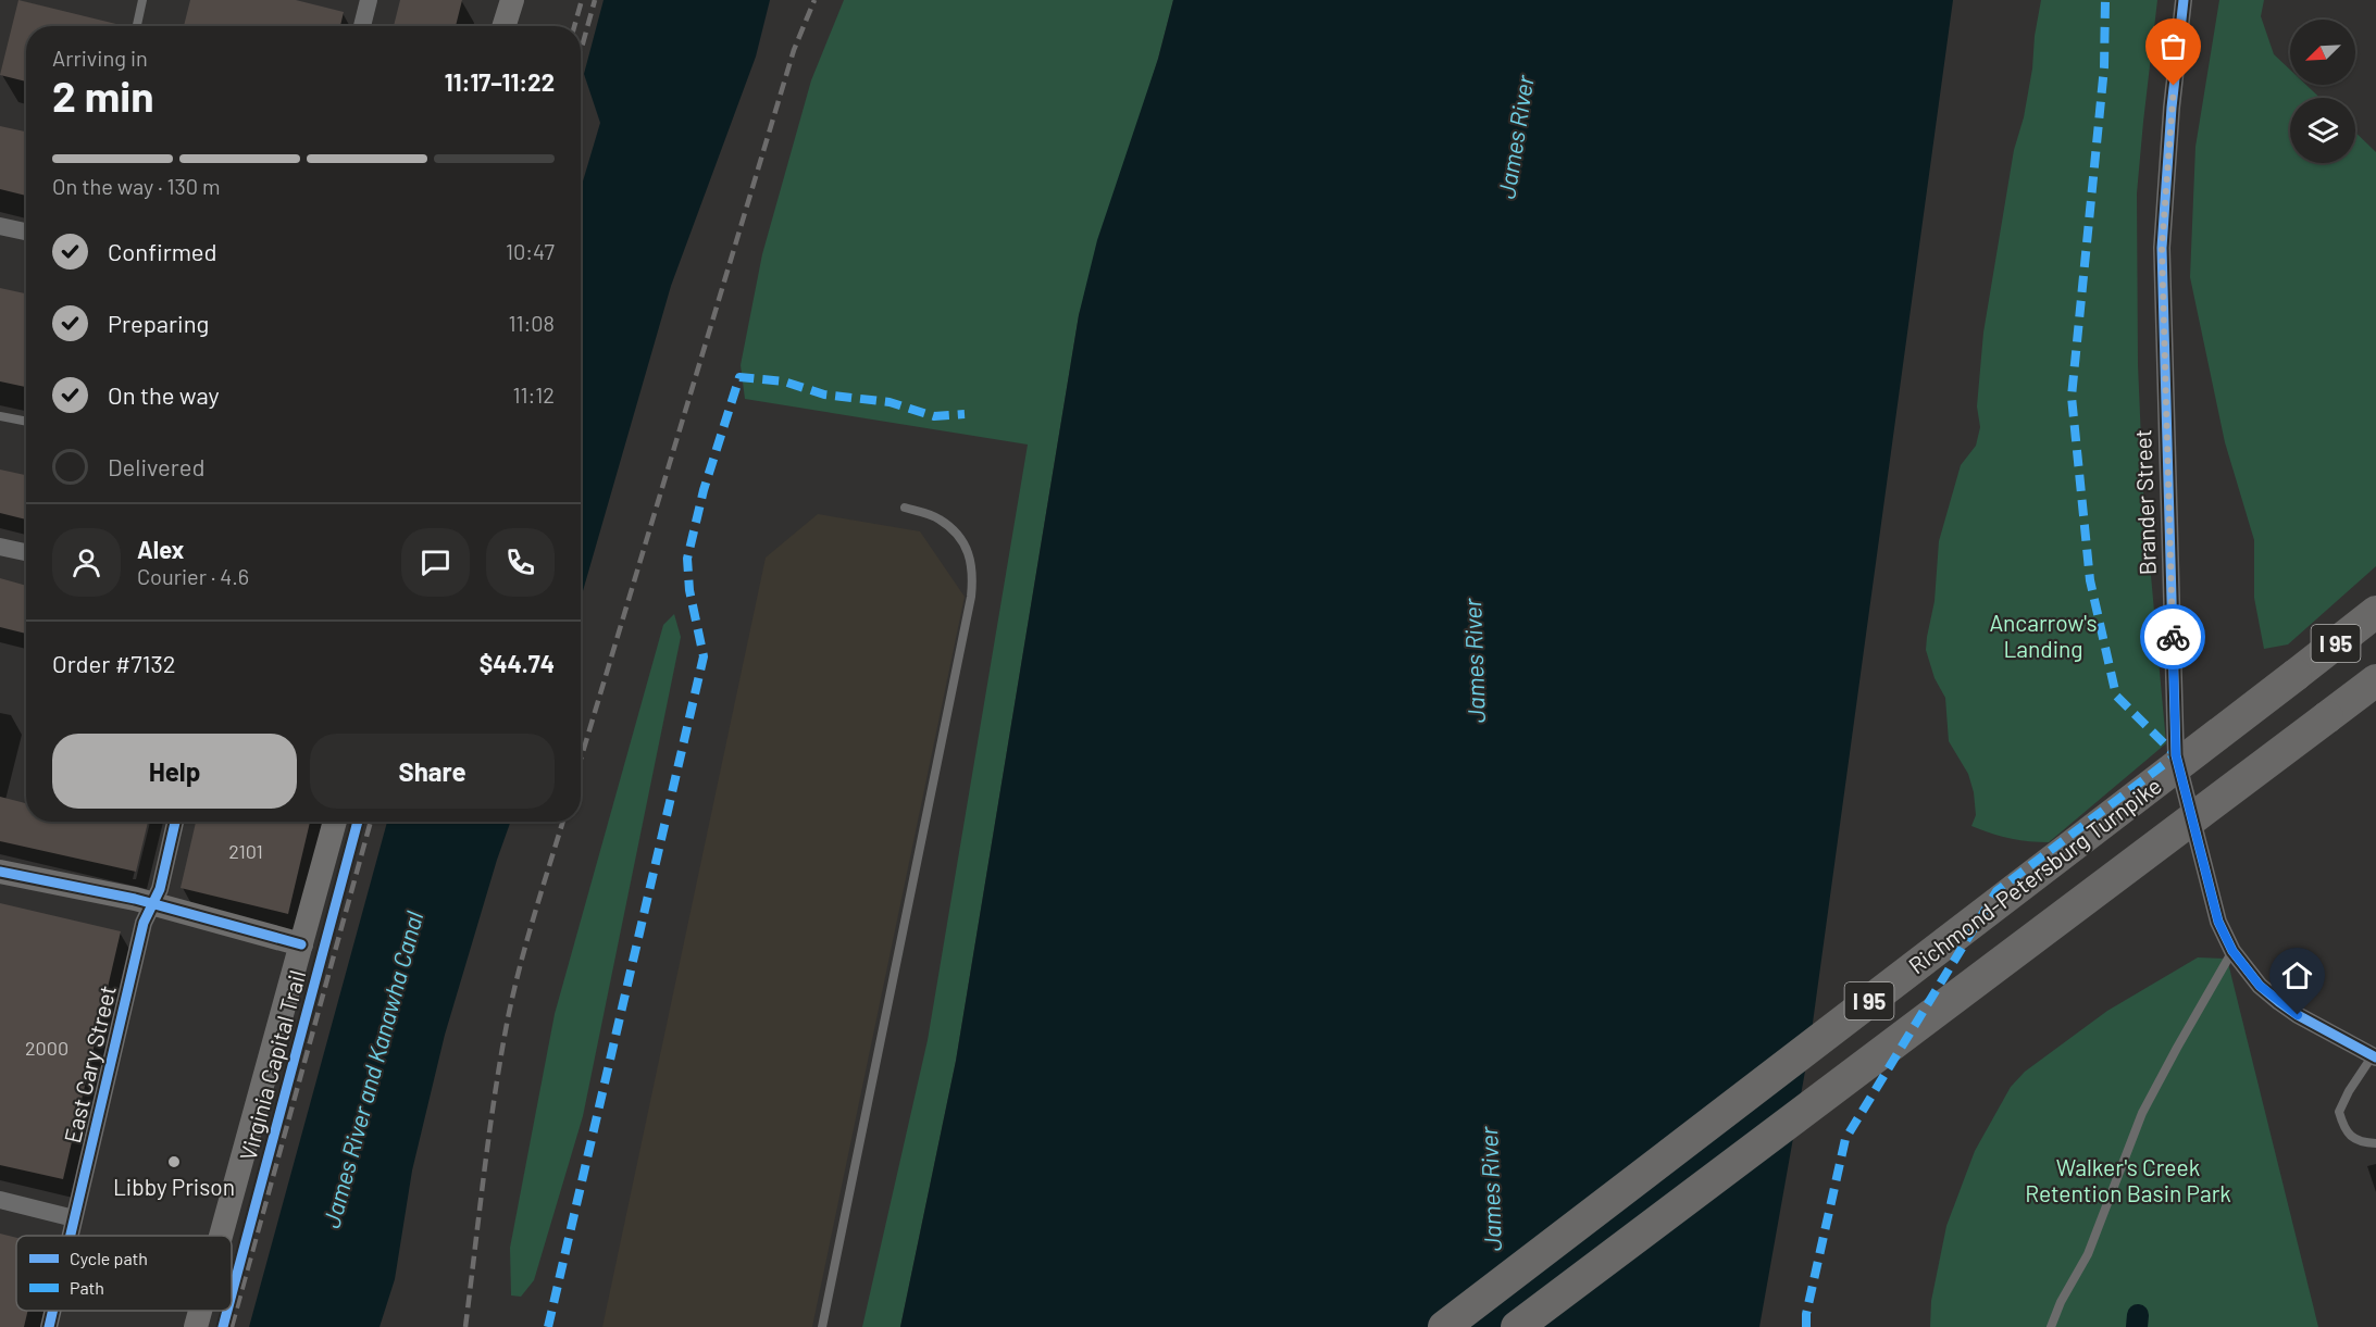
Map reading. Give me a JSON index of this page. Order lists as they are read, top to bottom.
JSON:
{
  "streets": {
    "highway": ["I 95", "Richmond-Petersburg Turnpike"],
    "street": ["Brander Street", "East Cary Street"],
    "cycle path": ["Virginia Capital Trail"]
  },
  "water": ["James River", "James River and Kanawha Canal"],
  "parks": ["Ancarrow's Landing", "Walker's Creek Retention Basin Park"],
  "places": ["Libby Prison"],
  "house_numbers": ["2101", "2000"],
  "legend": ["Cycle path", "Path"],
  "north": "bottom left",
  "page": {
    "heading": ["2 min", "Arriving in", "11:17–11:22"],
    "panel": [
      "Alex",
      "Courier · 4.6",
      "Order #7132",
      "$44.74"
    ],
    "bar": "On the way · 130 m",
    "list": [
      ["Confirmed", "10:47"],
      ["Preparing", "11:08"],
      ["On the way", "11:12"],
      "Delivered"
    ],
    "buttons": ["Help", "Share"]
  }
}
